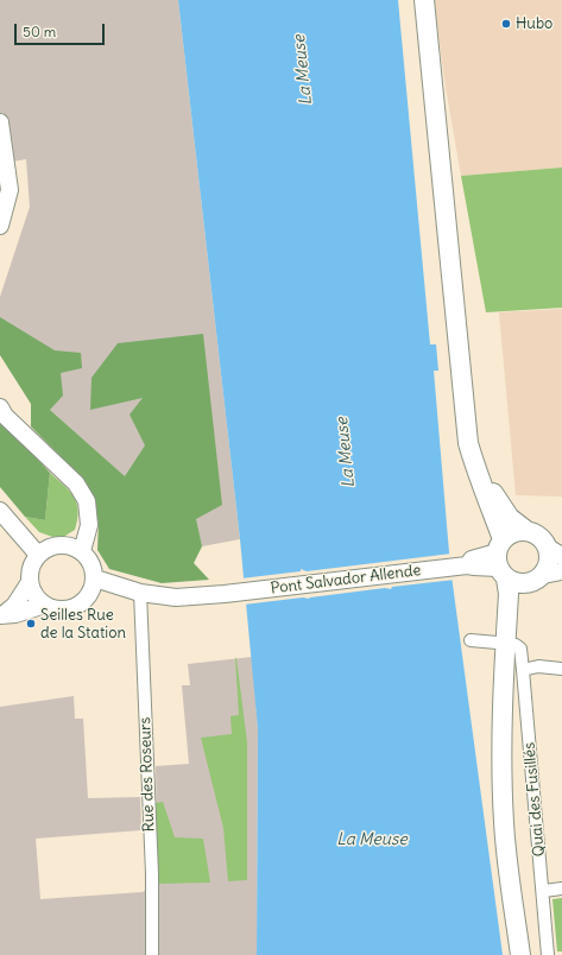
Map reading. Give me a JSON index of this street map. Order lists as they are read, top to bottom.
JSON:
{
  "streets": {
    "main road": ["Pont Salvador Allende"],
    "street": ["Rue des Roseurs", "Quai des Fusillés"]
  },
  "crossings": [
    ["Pont Salvador Allende", "Rue des Roseurs"]
  ],
  "water": ["La Meuse"],
  "places": ["Hubo", "Seilles Rue de la Station"],
  "scale_bar": "50 m"
}
